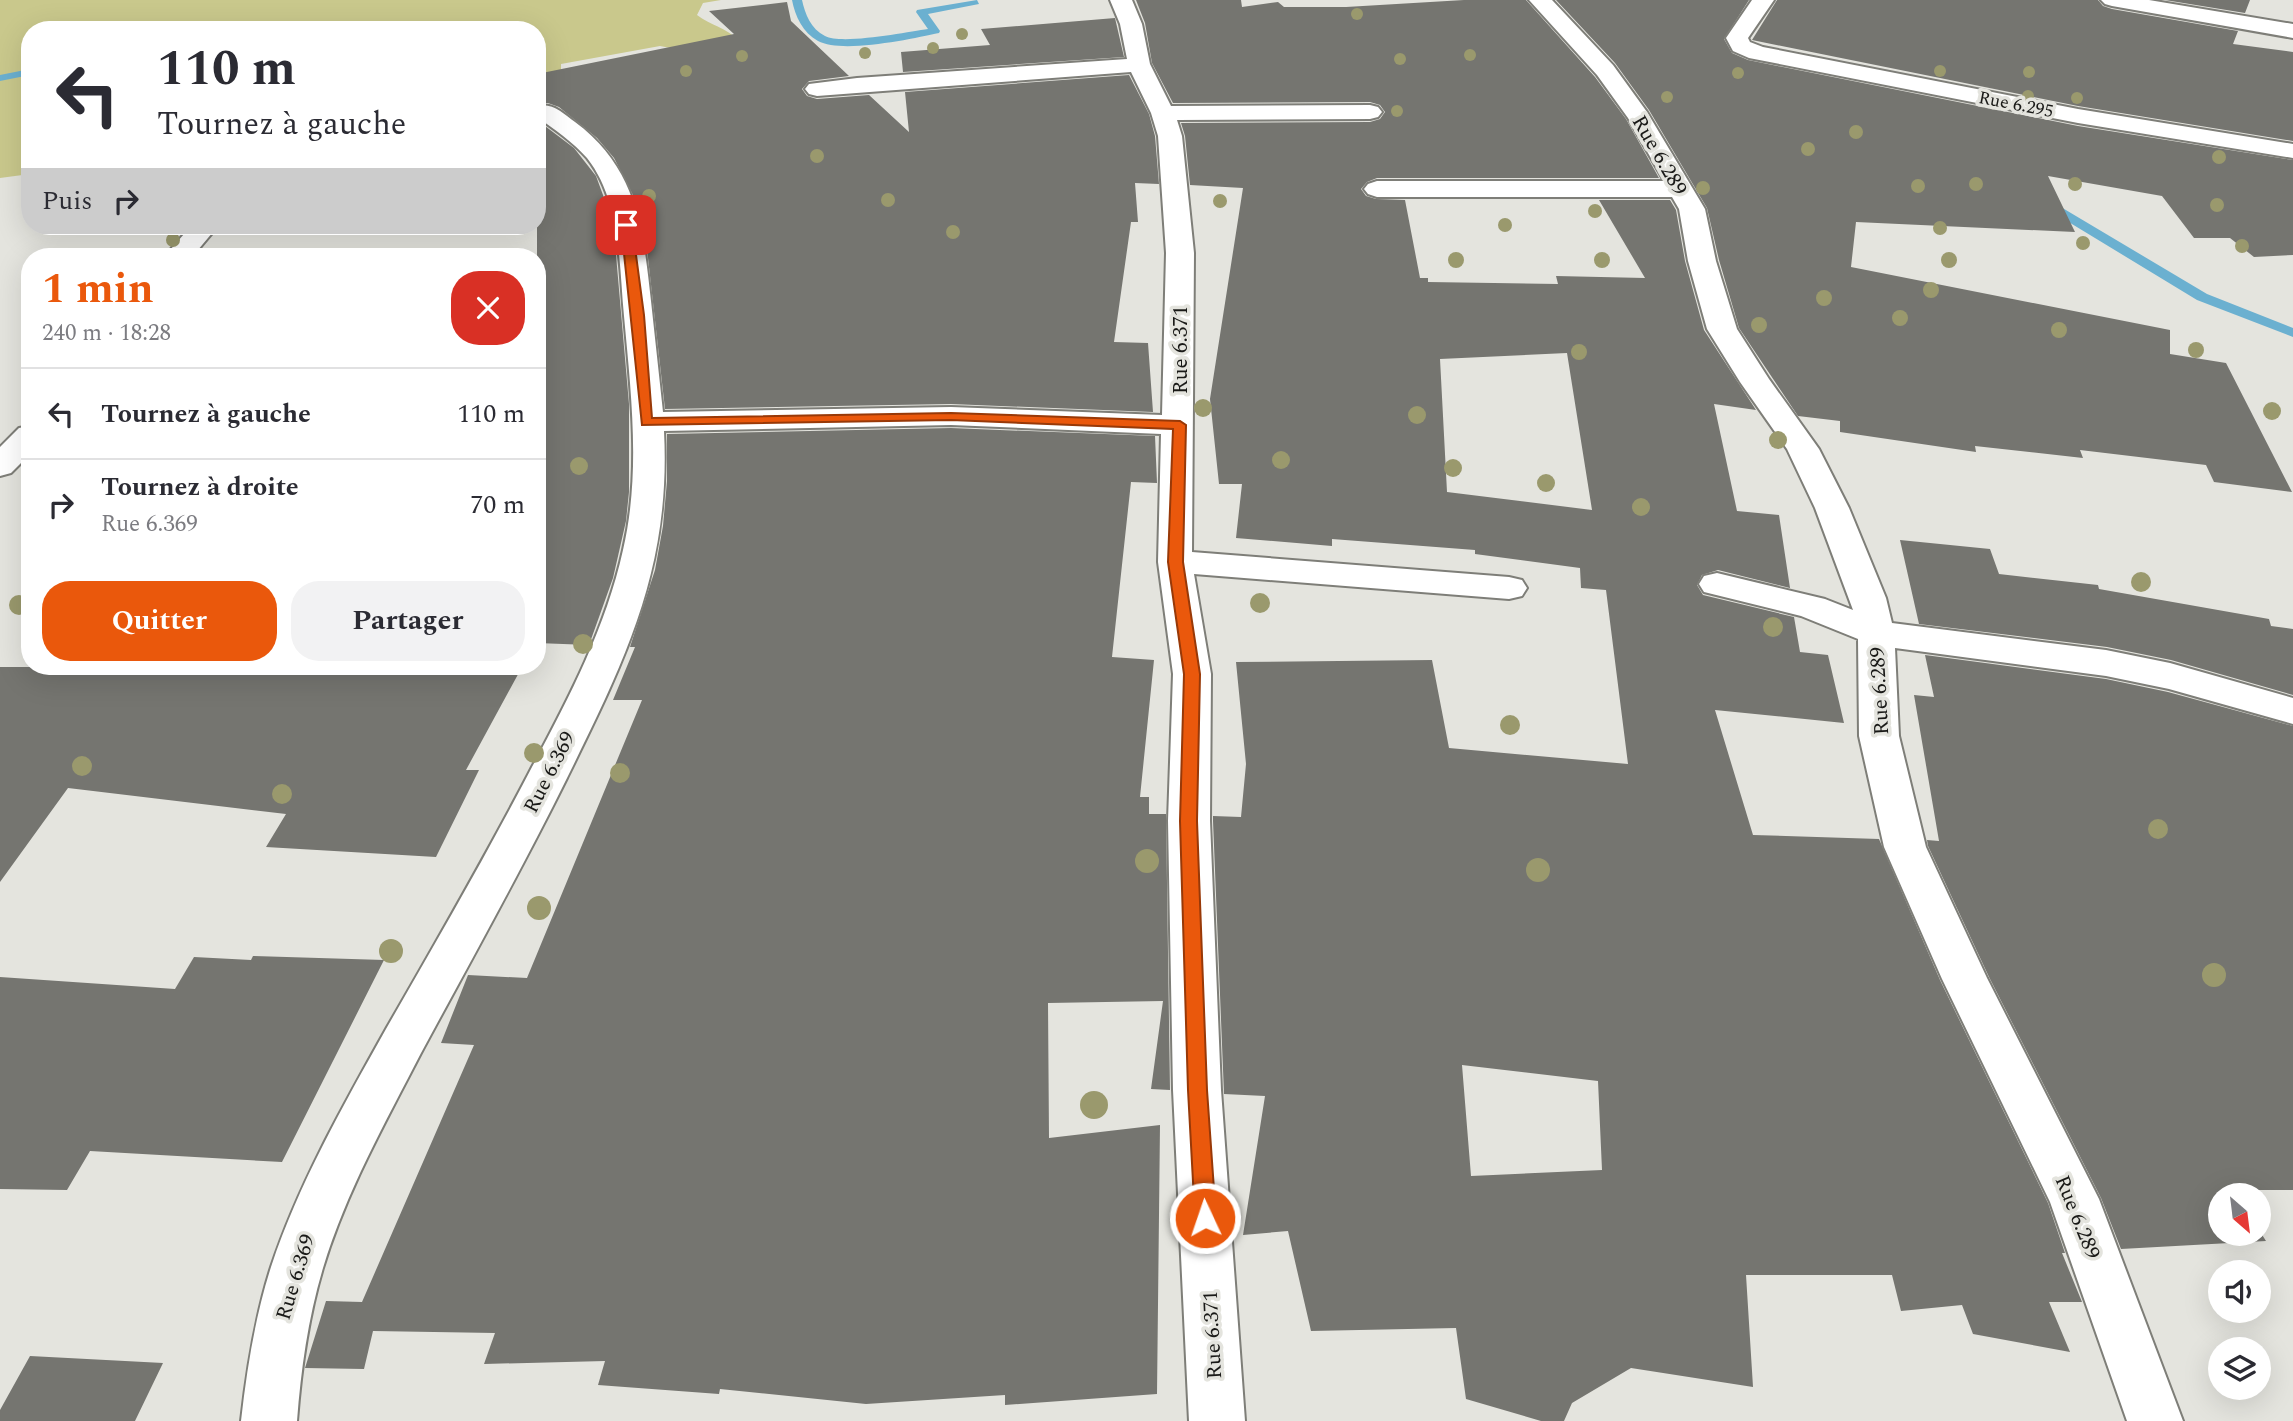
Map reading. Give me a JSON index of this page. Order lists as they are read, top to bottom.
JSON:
{
  "streets": {
    "street": [
      "Rue 6.295",
      "Rue 6.289",
      "Rue 6.371",
      "Rue 6.369"
    ]
  },
  "north": "bottom right",
  "page": {
    "turn": ["110 m", "Tournez à gauche"],
    "then": "Puis",
    "heading": ["1 min", "240 m · 18:28"],
    "list": [
      {
        "name": "Tournez à gauche",
        "value": "110 m"
      },
      {
        "name": "Tournez à droite",
        "note": "Rue 6.369",
        "value": "70 m"
      }
    ],
    "buttons": ["Quitter", "Partager"]
  }
}
